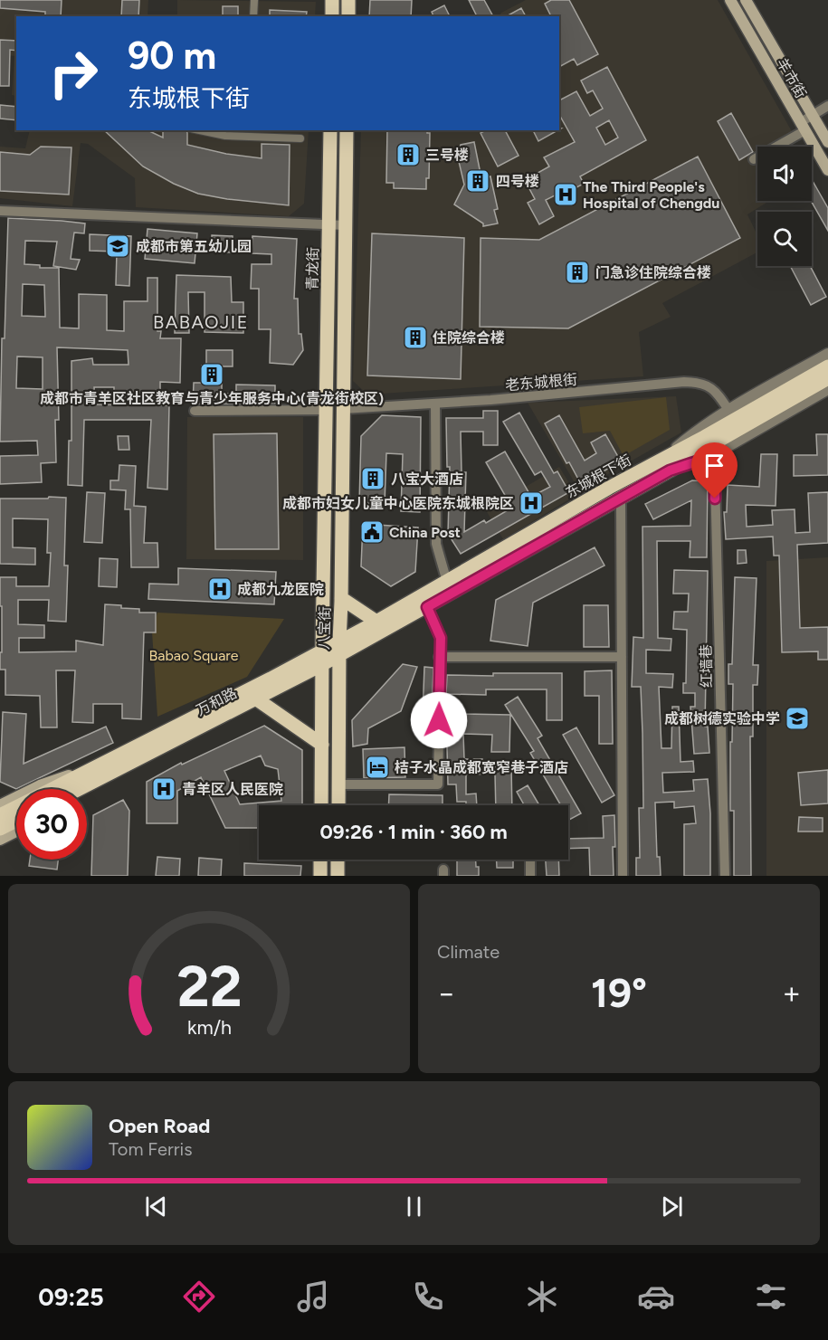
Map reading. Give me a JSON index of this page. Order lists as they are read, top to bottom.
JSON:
{
  "streets": {
    "main road": [
      "羊市街",
      "青龙街",
      "东城根下街",
      "八宝街",
      "万和路"
    ],
    "street": ["老东城根街", "红墙巷"]
  },
  "crossings": [
    ["青龙街", "八宝街"],
    ["老东城根街", "东城根下街"],
    ["老东城根街", "八宝街"],
    ["东城根下街", "八宝街"],
    ["东城根下街", "红墙巷"],
    ["东城根下街", "万和路"],
    ["八宝街", "万和路"]
  ],
  "districts": ["BABAOJIE"],
  "parks": ["Babao Square"],
  "places": {
    "building": [
      "三号楼",
      "四号楼",
      "门急诊住院综合楼",
      "住院综合楼",
      "成都市青羊区社区教育与青少年服务中心(青龙街校区)",
      "八宝大酒店"
    ],
    "hospital": [
      "The Third People's Hospital of Chengdu",
      "成都市妇女儿童中心医院东城根院区",
      "成都九龙医院",
      "青羊区人民医院"
    ],
    "school or university": ["成都市第五幼儿园", "成都树德实验中学"],
    "public building": ["China Post"],
    "hotel": ["桔子水晶成都宽窄巷子酒店"]
  },
  "page": {
    "turn": ["90 m", "东城根下街"],
    "limit": "30",
    "trip": "09:26 · 1 min · 360 m",
    "tile": "Climate",
    "heat": ["−", "19°", "+"],
    "song": ["Open Road", "Tom Ferris"],
    "tabs": "09:25",
    "gauge": ["22", "km/h"]
  }
}
